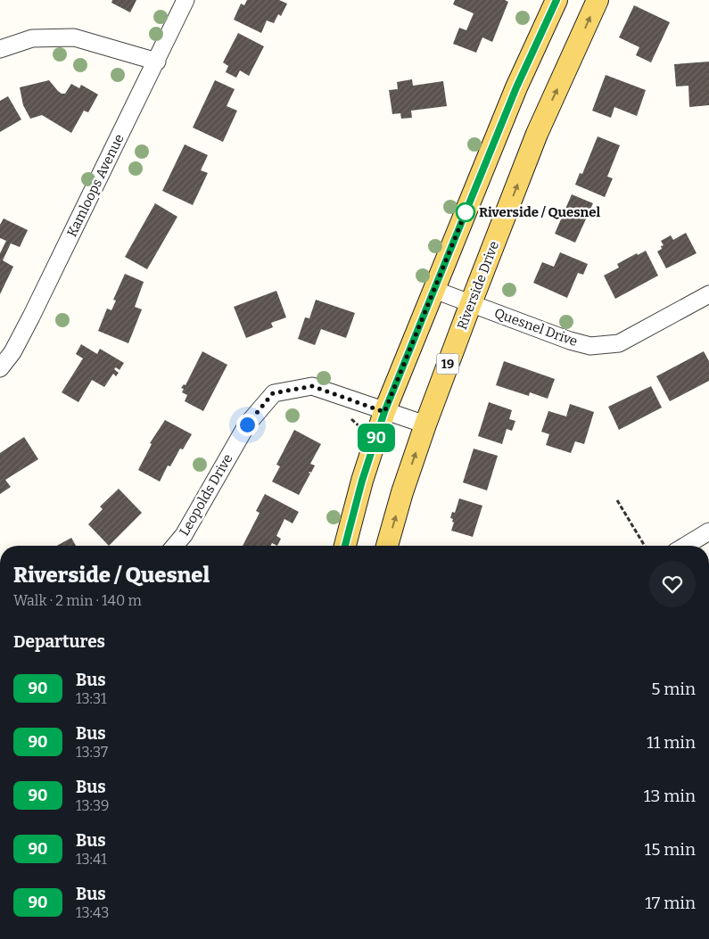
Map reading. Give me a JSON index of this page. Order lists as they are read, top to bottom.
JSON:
{
  "streets": {
    "main road": ["Riverside Drive", "19"],
    "street": ["Kamloops Avenue", "Quesnel Drive", "Leopolds Drive"]
  },
  "crossings": [
    ["Riverside Drive", "Quesnel Drive"],
    ["Riverside Drive", "Leopolds Drive"]
  ],
  "places": ["Riverside / Quesnel"],
  "lines": ["bus line 90"],
  "page": {
    "on_map": "90",
    "heading": [
      ["Riverside / Quesnel", "Walk · 2 min · 140 m"],
      "Departures"
    ],
    "list": [
      {
        "mark": "90",
        "name": "Bus",
        "note": "13:31",
        "value": "5 min"
      },
      {
        "mark": "90",
        "name": "Bus",
        "note": "13:37",
        "value": "11 min"
      },
      {
        "mark": "90",
        "name": "Bus",
        "note": "13:39",
        "value": "13 min"
      },
      {
        "mark": "90",
        "name": "Bus",
        "note": "13:41",
        "value": "15 min"
      },
      {
        "mark": "90",
        "name": "Bus",
        "note": "13:43",
        "value": "17 min"
      }
    ]
  }
}
